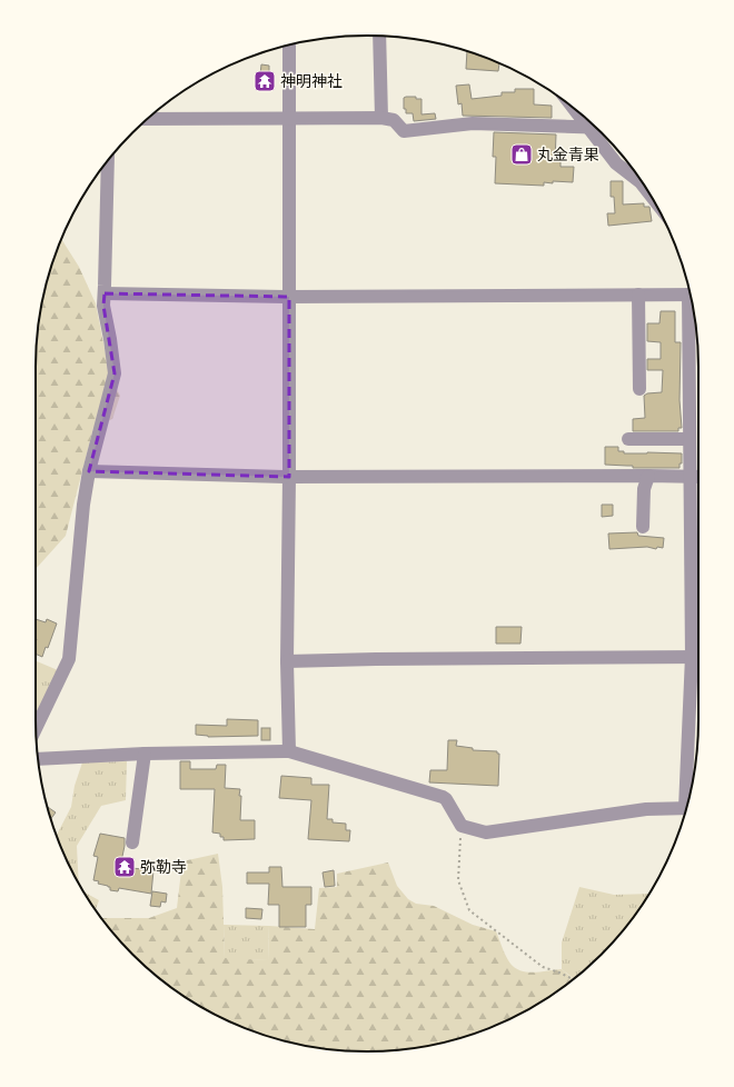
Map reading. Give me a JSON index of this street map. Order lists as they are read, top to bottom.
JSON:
{
  "places": {
    "temple": ["神明神社", "弥勒寺"],
    "shop": ["丸金青果"]
  }
}
